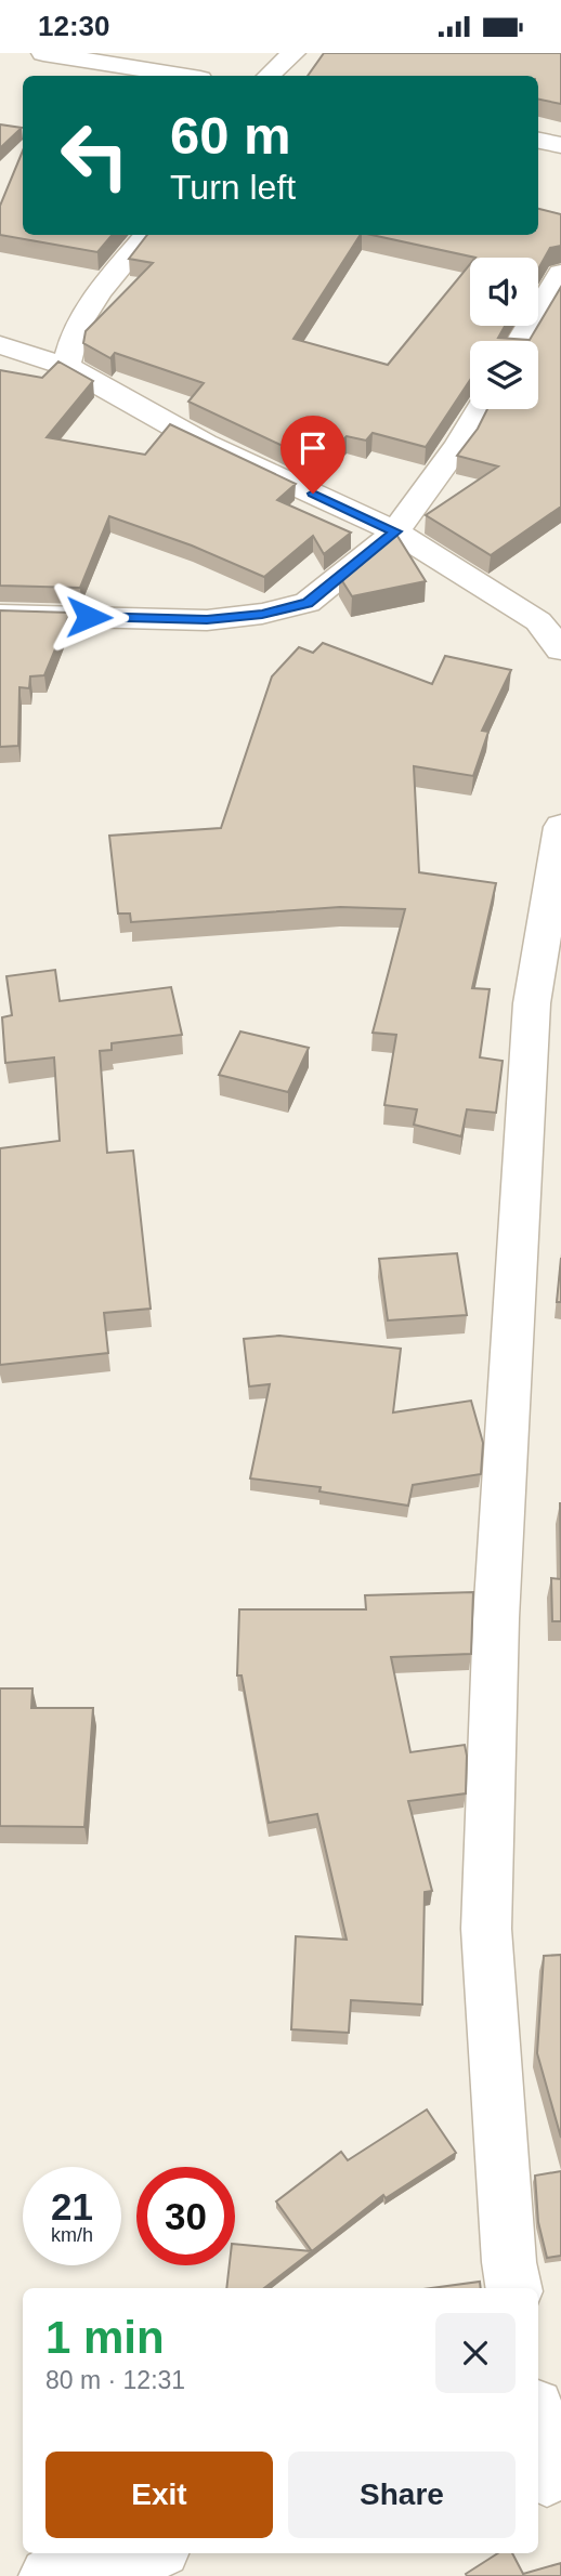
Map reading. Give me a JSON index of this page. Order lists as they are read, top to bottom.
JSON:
{
  "page": {
    "status": "12:30",
    "turn": ["60 m", "Turn left"],
    "speed": "21 km/h",
    "limit": "30",
    "heading": ["1 min", "80 m · 12:31"],
    "buttons": ["Exit", "Share"]
  }
}
